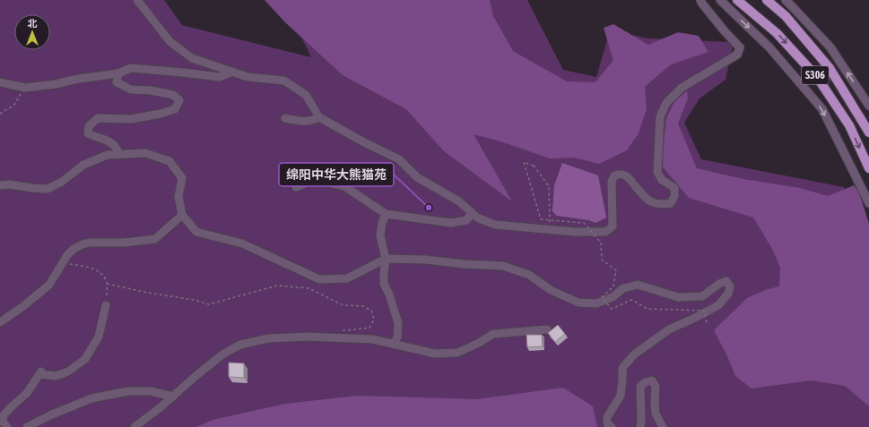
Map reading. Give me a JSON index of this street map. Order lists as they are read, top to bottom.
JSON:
{
  "streets": {
    "main road": ["S306"]
  },
  "places": ["绵阳中华大熊猫苑"],
  "north": "top"
}
